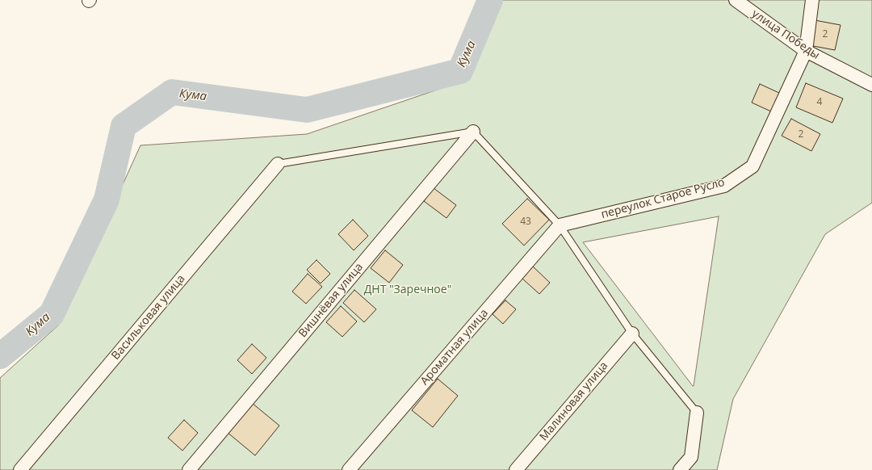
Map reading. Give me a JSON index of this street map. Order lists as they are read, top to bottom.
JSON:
{
  "streets": {
    "street": [
      "улица Победы",
      "переулок Старое Русло",
      "Вишнёвая улица",
      "Васильковая улица",
      "Ароматная улица",
      "Малиновая улица"
    ]
  },
  "crossings": [
    ["улица Победы", "переулок Старое Русло"],
    ["переулок Старое Русло", "Ароматная улица"]
  ],
  "water": ["Кума"],
  "parks": ["ДНТ \"Заречное\""],
  "house_numbers": [
    "2",
    "4",
    "2",
    "43"
  ]
}
